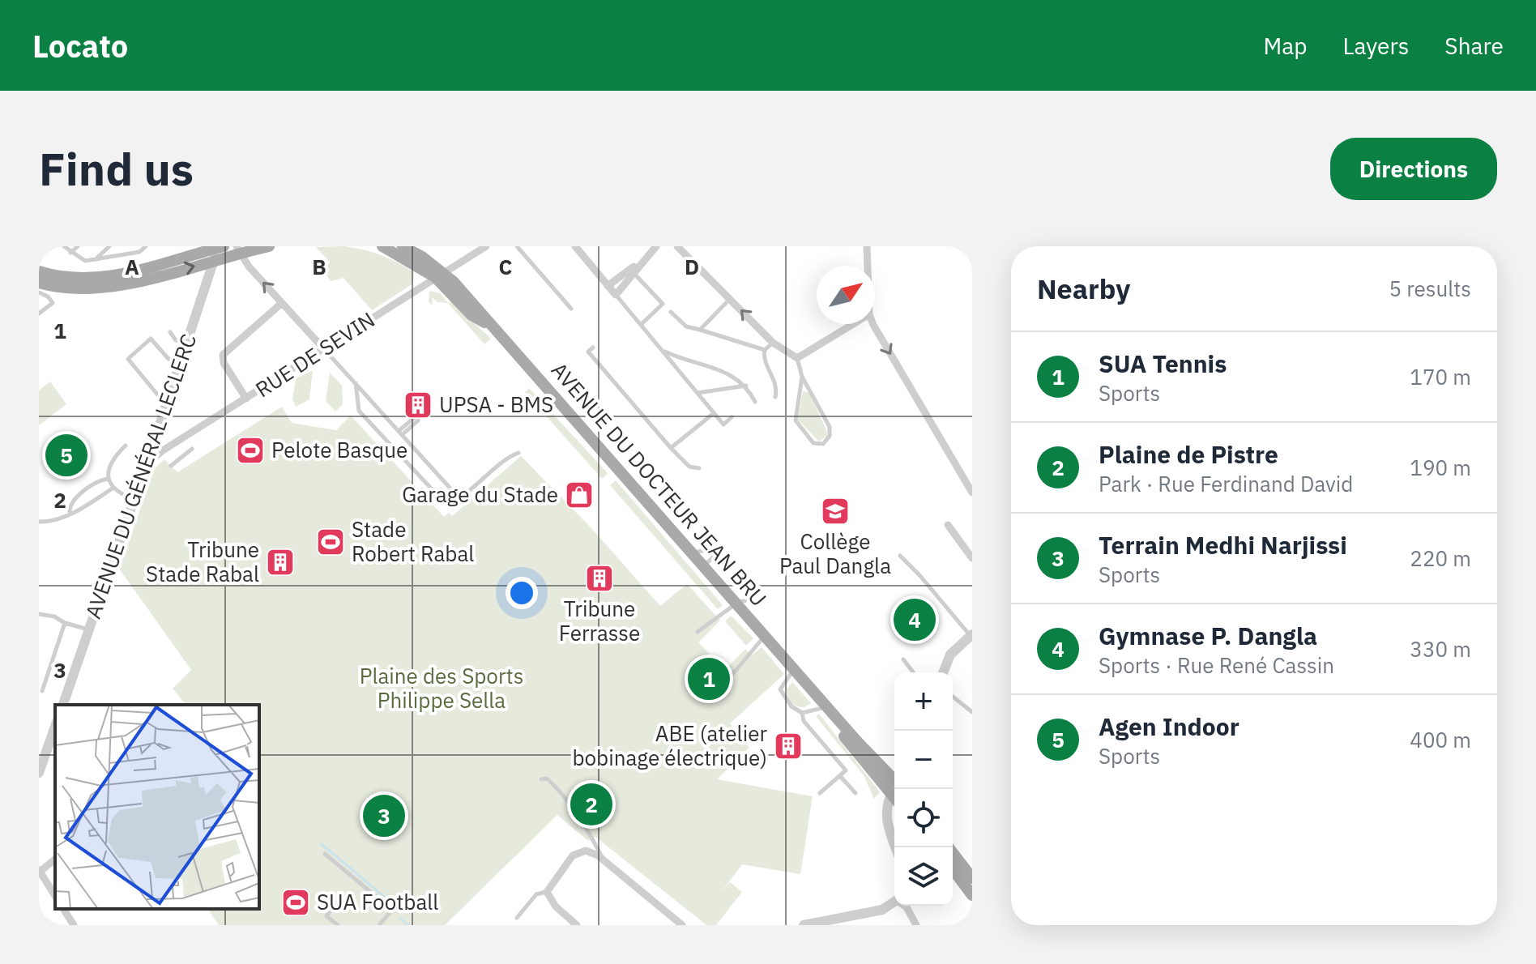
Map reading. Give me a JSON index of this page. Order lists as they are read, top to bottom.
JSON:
{
  "streets": {
    "main road": ["AVENUE DU DOCTEUR JEAN BRU"],
    "street": ["RUE DE SEVIN", "AVENUE DU GÉNÉRAL LECLERC"]
  },
  "crossings": [
    ["RUE DE SEVIN", "AVENUE DU GÉNÉRAL LECLERC"],
    ["RUE DE SEVIN", "AVENUE DU DOCTEUR JEAN BRU"]
  ],
  "parks": ["Plaine des Sports Philippe Sella"],
  "places": {
    "building": [
      "UPSA - BMS",
      "Tribune Stade Rabal",
      "Tribune Ferrasse",
      "ABE (atelier bobinage électrique)"
    ],
    "sports": ["Pelote Basque", "Stade Robert Rabal", "SUA Football"],
    "shop": ["Garage du Stade"],
    "school or university": ["Collège Paul Dangla"]
  },
  "north": "top right",
  "page": {
    "header": "Locato",
    "nav": ["Map", "Layers", "Share"],
    "buttons": "Directions",
    "title": "Find us",
    "heading": ["Nearby", "5 results"],
    "list": [
      {
        "mark": "1",
        "name": "SUA Tennis",
        "note": "Sports",
        "value": "170 m"
      },
      {
        "mark": "2",
        "name": "Plaine de Pistre",
        "note": "Park · Rue Ferdinand David",
        "value": "190 m"
      },
      {
        "mark": "3",
        "name": "Terrain Medhi Narjissi",
        "note": "Sports",
        "value": "220 m"
      },
      {
        "mark": "4",
        "name": "Gymnase P. Dangla",
        "note": "Sports · Rue René Cassin",
        "value": "330 m"
      },
      {
        "mark": "5",
        "name": "Agen Indoor",
        "note": "Sports",
        "value": "400 m"
      }
    ],
    "pins": [
      "5",
      "4",
      "1",
      "2",
      "3"
    ],
    "map_buttons": ["+", "−"]
  },
  "grid": {
    "columns": [
      "A",
      "B",
      "C",
      "D"
    ],
    "rows": ["1", "2", "3"]
  }
}
